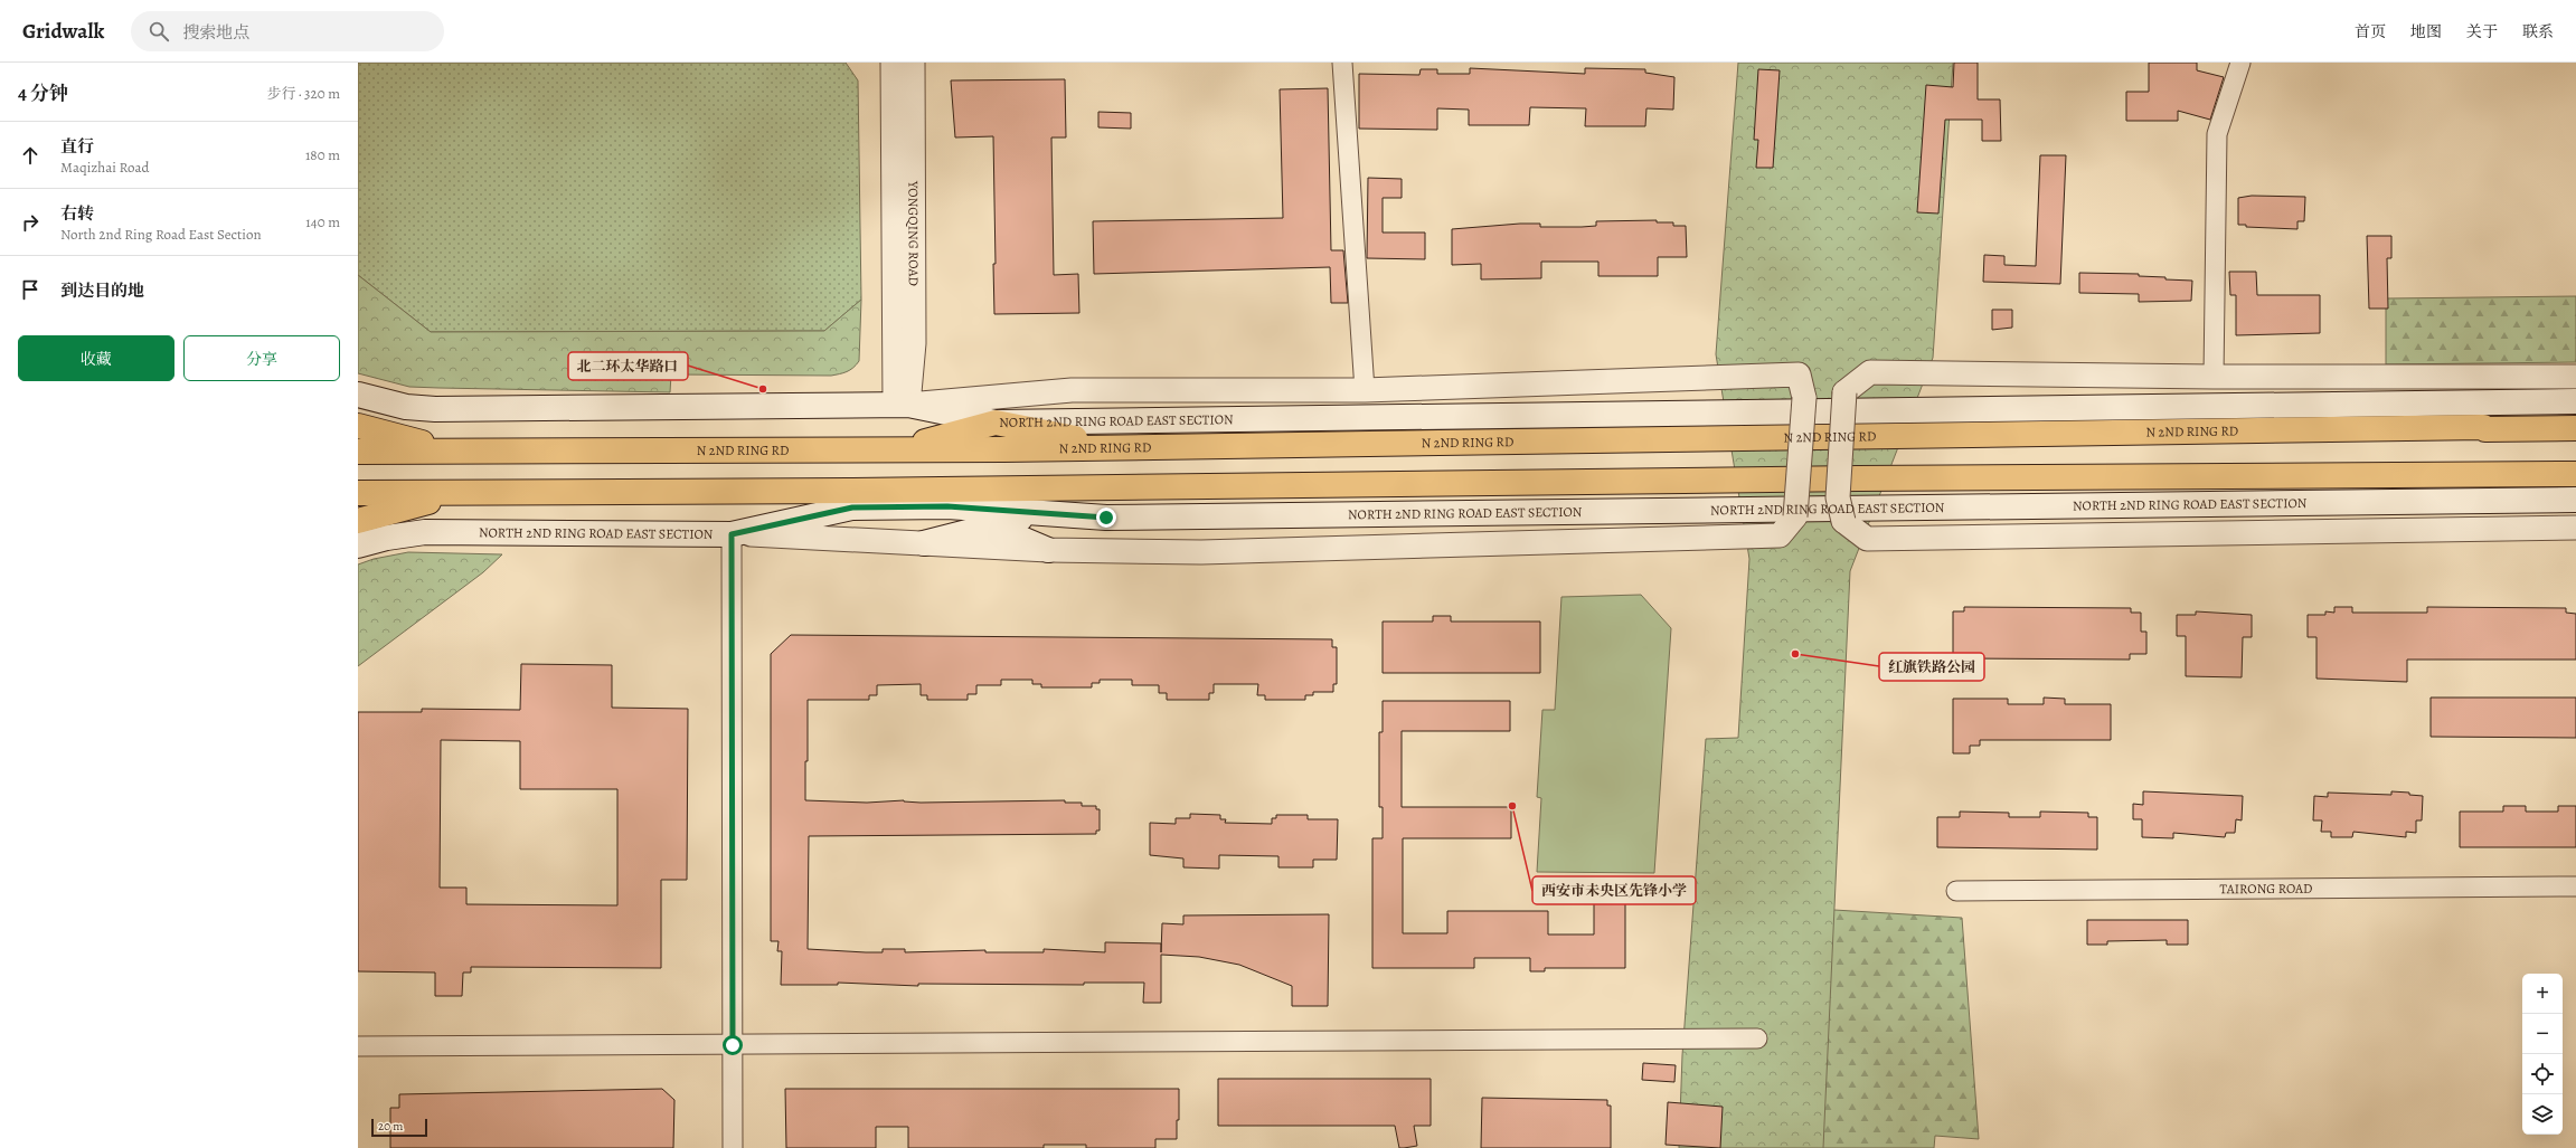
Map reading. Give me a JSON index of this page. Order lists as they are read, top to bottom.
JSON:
{
  "streets": {
    "highway": ["N 2ND RING RD"],
    "main road": ["NORTH 2ND RING ROAD EAST SECTION"],
    "street": ["YONGQING ROAD", "TAIRONG ROAD"]
  },
  "crossings": [
    ["YONGQING ROAD", "NORTH 2ND RING ROAD EAST SECTION"]
  ],
  "places": ["北二环太华路口", "红旗铁路公园", "西安市未央区先锋小学"],
  "scale_bar": "20 m",
  "page": {
    "header": "Gridwalk",
    "search": "搜索地点",
    "nav": [
      "首页",
      "地图",
      "关于",
      "联系"
    ],
    "heading": ["4 分钟", "步行 · 320 m"],
    "list": [
      ["直行", "Maqizhai Road", "180 m"],
      ["右转", "North 2nd Ring Road East Section", "140 m"],
      "到达目的地"
    ],
    "buttons": ["收藏", "分享"],
    "map_buttons": ["+", "−"],
    "scale": "20 m"
  }
}
